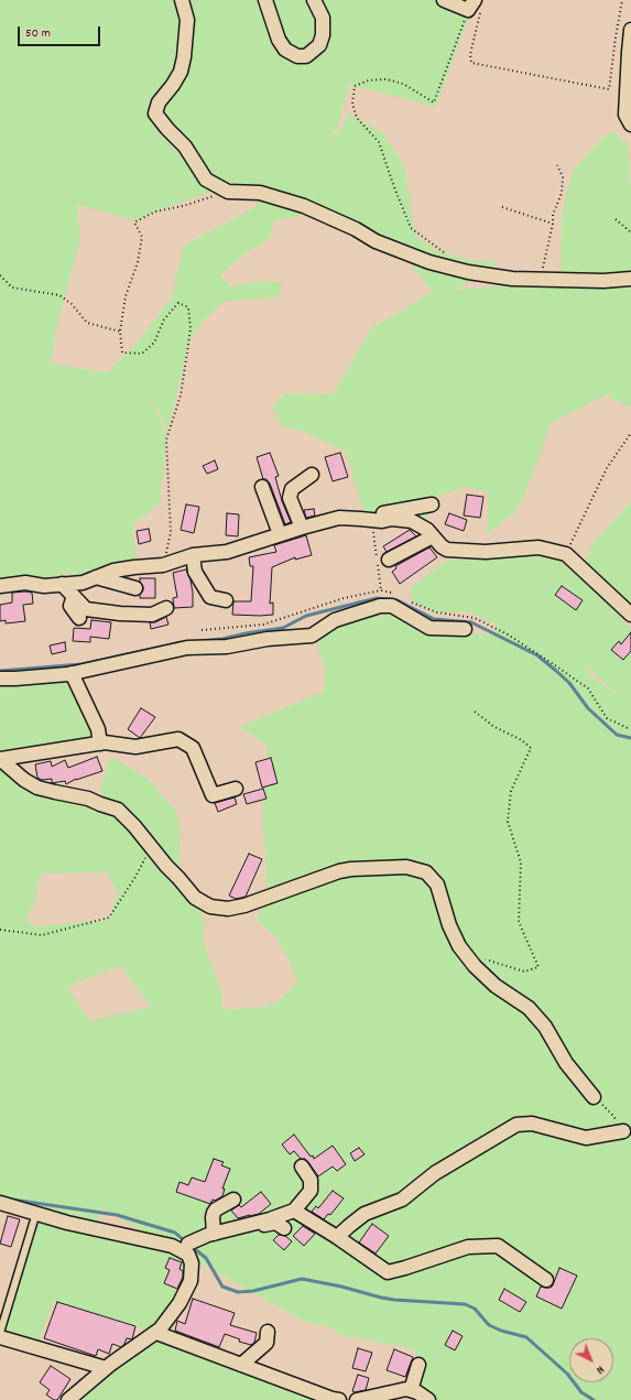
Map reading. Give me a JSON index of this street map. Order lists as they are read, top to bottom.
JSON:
{
  "scale_bar": "50 m",
  "north": "bottom right"
}
